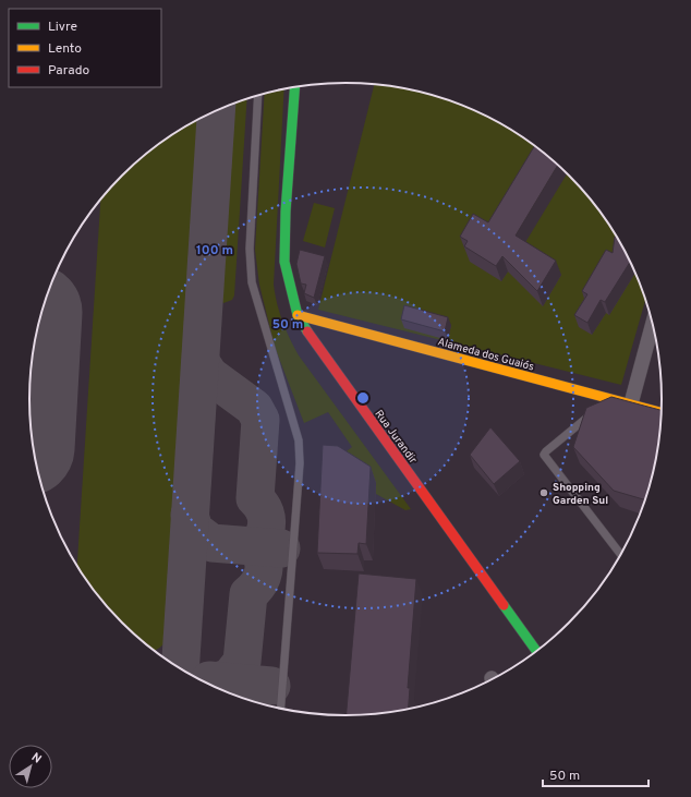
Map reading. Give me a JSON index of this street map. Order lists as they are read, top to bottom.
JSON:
{
  "streets": {
    "street": ["Alameda dos Guaiós", "Rua Jurandir"]
  },
  "crossings": [
    ["Alameda dos Guaiós", "Rua Jurandir"]
  ],
  "places": ["Shopping Garden Sul"],
  "legend": ["Livre", "Lento", "Parado"],
  "scale_bar": "50 m",
  "north": "top right",
  "rings": ["100 m", "50 m"]
}
